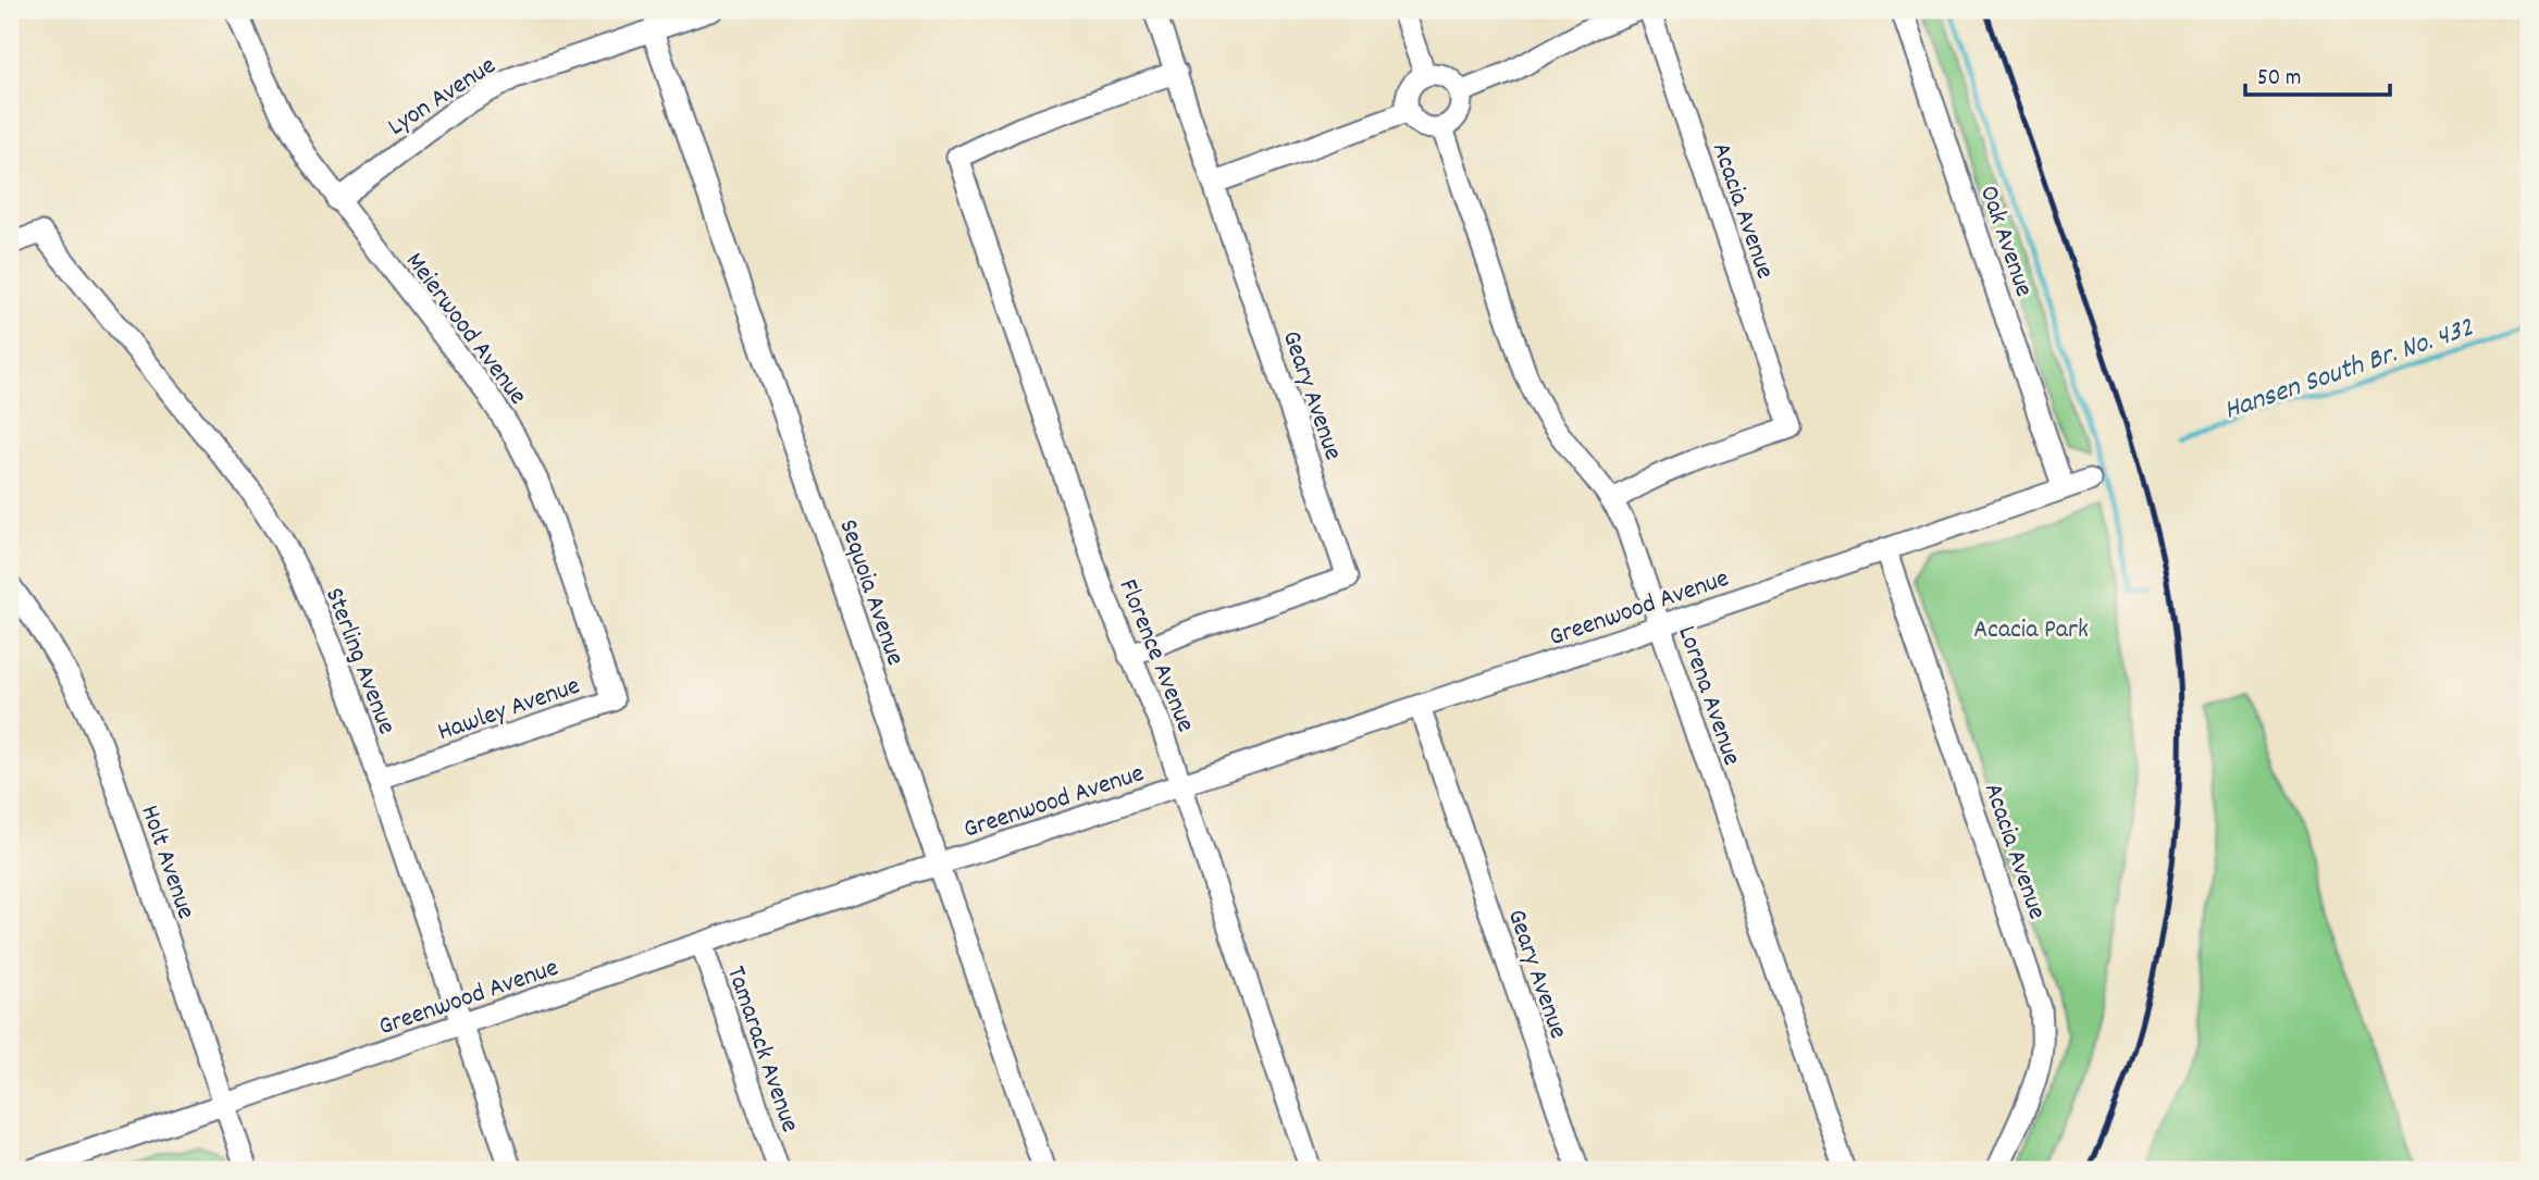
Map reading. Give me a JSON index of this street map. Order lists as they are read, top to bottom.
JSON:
{
  "streets": {
    "street": [
      "Lyon Avenue",
      "Acacia Avenue",
      "Oak Avenue",
      "Meierwood Avenue",
      "Geary Avenue",
      "Sequoia Avenue",
      "Greenwood Avenue",
      "Florence Avenue",
      "Sterling Avenue",
      "Lorena Avenue",
      "Hawley Avenue",
      "Holt Avenue",
      "Tamarack Avenue"
    ]
  },
  "crossings": [
    ["Lyon Avenue", "Meierwood Avenue"],
    ["Lyon Avenue", "Sequoia Avenue"],
    ["Acacia Avenue", "Greenwood Avenue"],
    ["Acacia Avenue", "Lorena Avenue"],
    ["Oak Avenue", "Greenwood Avenue"],
    ["Meierwood Avenue", "Hawley Avenue"],
    ["Geary Avenue", "Greenwood Avenue"],
    ["Geary Avenue", "Florence Avenue"],
    ["Sequoia Avenue", "Greenwood Avenue"],
    ["Greenwood Avenue", "Florence Avenue"],
    ["Greenwood Avenue", "Sterling Avenue"],
    ["Greenwood Avenue", "Lorena Avenue"],
    ["Greenwood Avenue", "Holt Avenue"],
    ["Greenwood Avenue", "Tamarack Avenue"],
    ["Sterling Avenue", "Hawley Avenue"]
  ],
  "water": ["Hansen South Br. No. 432"],
  "parks": ["Acacia Park"],
  "scale_bar": "50 m"
}
